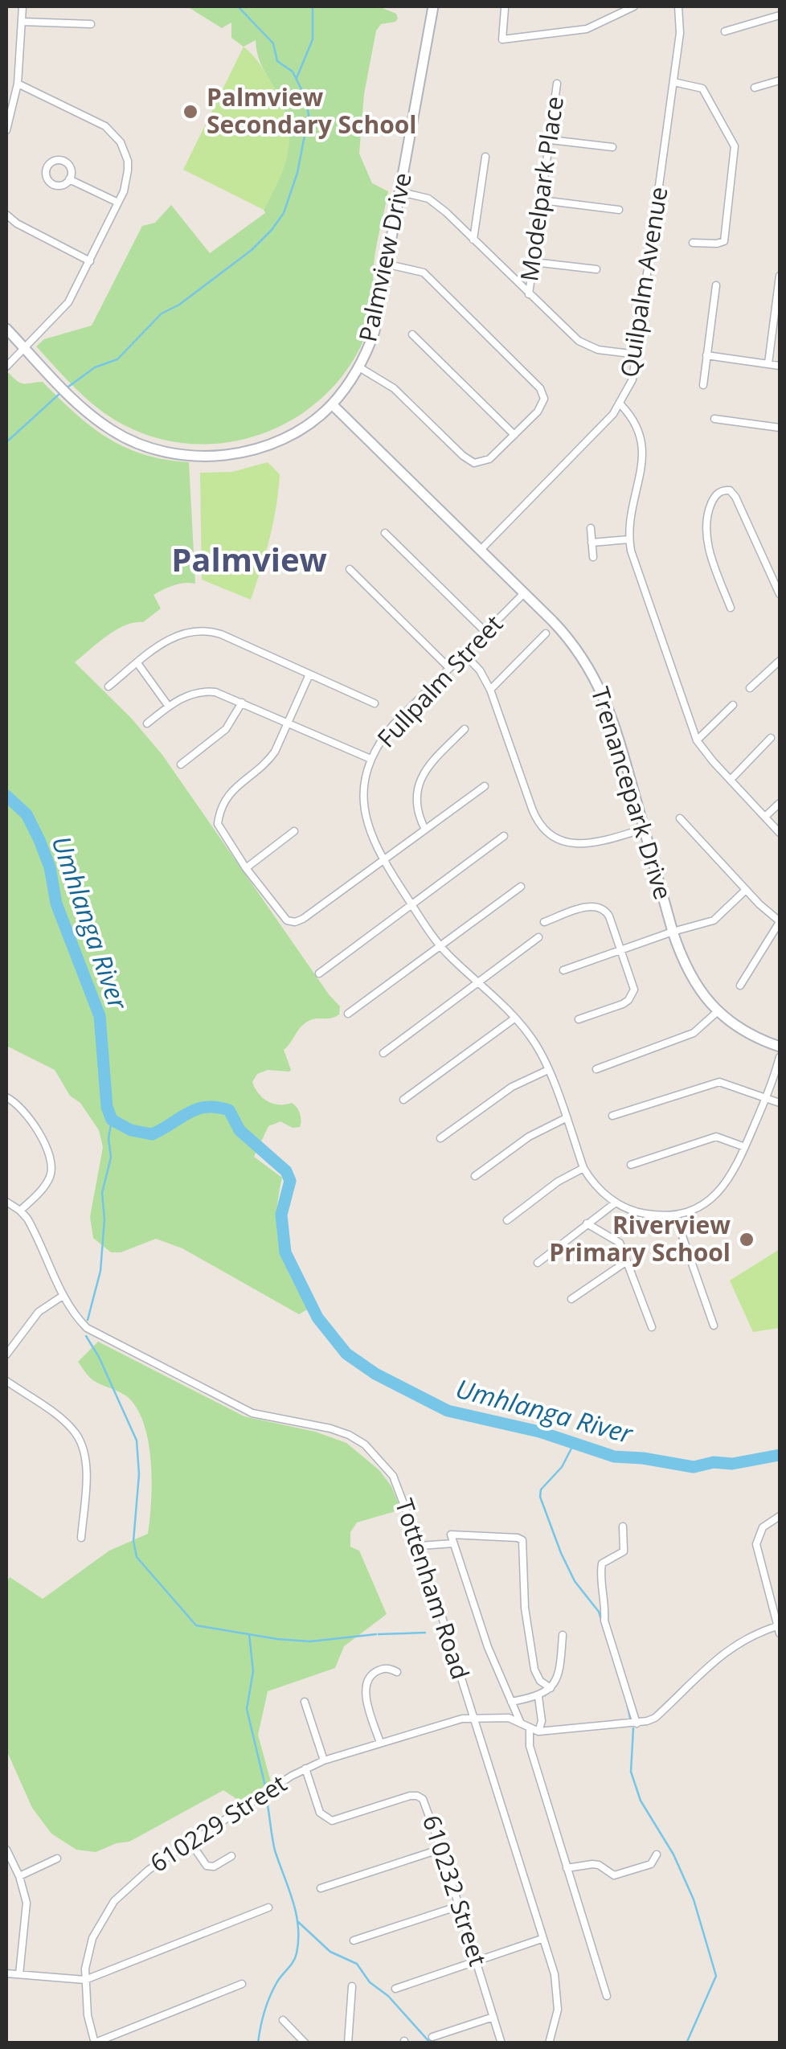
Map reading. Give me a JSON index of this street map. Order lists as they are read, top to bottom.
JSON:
{
  "streets": {
    "street": [
      "Modelpark Place",
      "Palmview Drive",
      "Quilpalm Avenue",
      "Fullpalm Street",
      "Trenancepark Drive",
      "Tottenham Road",
      "610229 Street",
      "610232 Street"
    ]
  },
  "crossings": [
    ["Palmview Drive", "Trenancepark Drive"],
    ["Quilpalm Avenue", "Trenancepark Drive"],
    ["Fullpalm Street", "Trenancepark Drive"],
    ["Tottenham Road", "610229 Street"],
    ["610229 Street", "610232 Street"]
  ],
  "districts": ["Palmview"],
  "water": ["Umhlanga River"],
  "places": ["Palmview Secondary School", "Riverview Primary School"]
}
